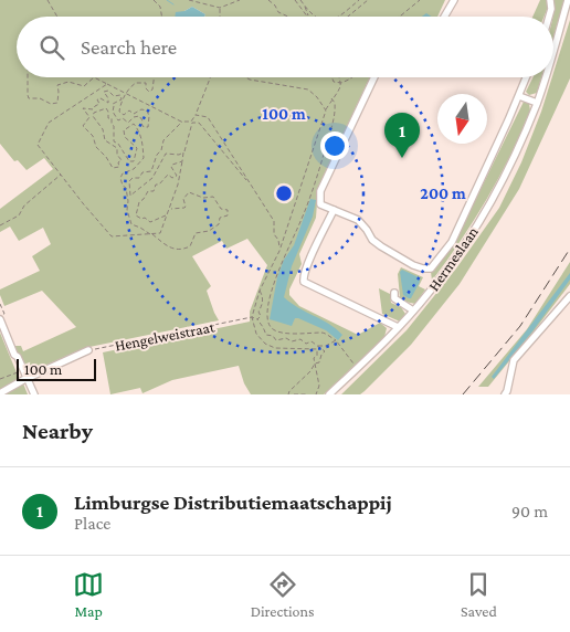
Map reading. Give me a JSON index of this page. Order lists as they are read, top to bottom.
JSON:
{
  "streets": {
    "street": ["Hermeslaan"],
    "path": ["Hengelweistraat"]
  },
  "scale_bar": "100 m",
  "north": "bottom",
  "page": {
    "search": "Search here",
    "pins": "1",
    "scale": "100 m",
    "heading": "Nearby",
    "list": [
      {
        "mark": "1",
        "name": "Limburgse Distributiemaatschappij",
        "note": "Place",
        "value": "90 m"
      }
    ],
    "nav": ["Map", "Directions", "Saved"]
  },
  "rings": ["100 m", "200 m"]
}
